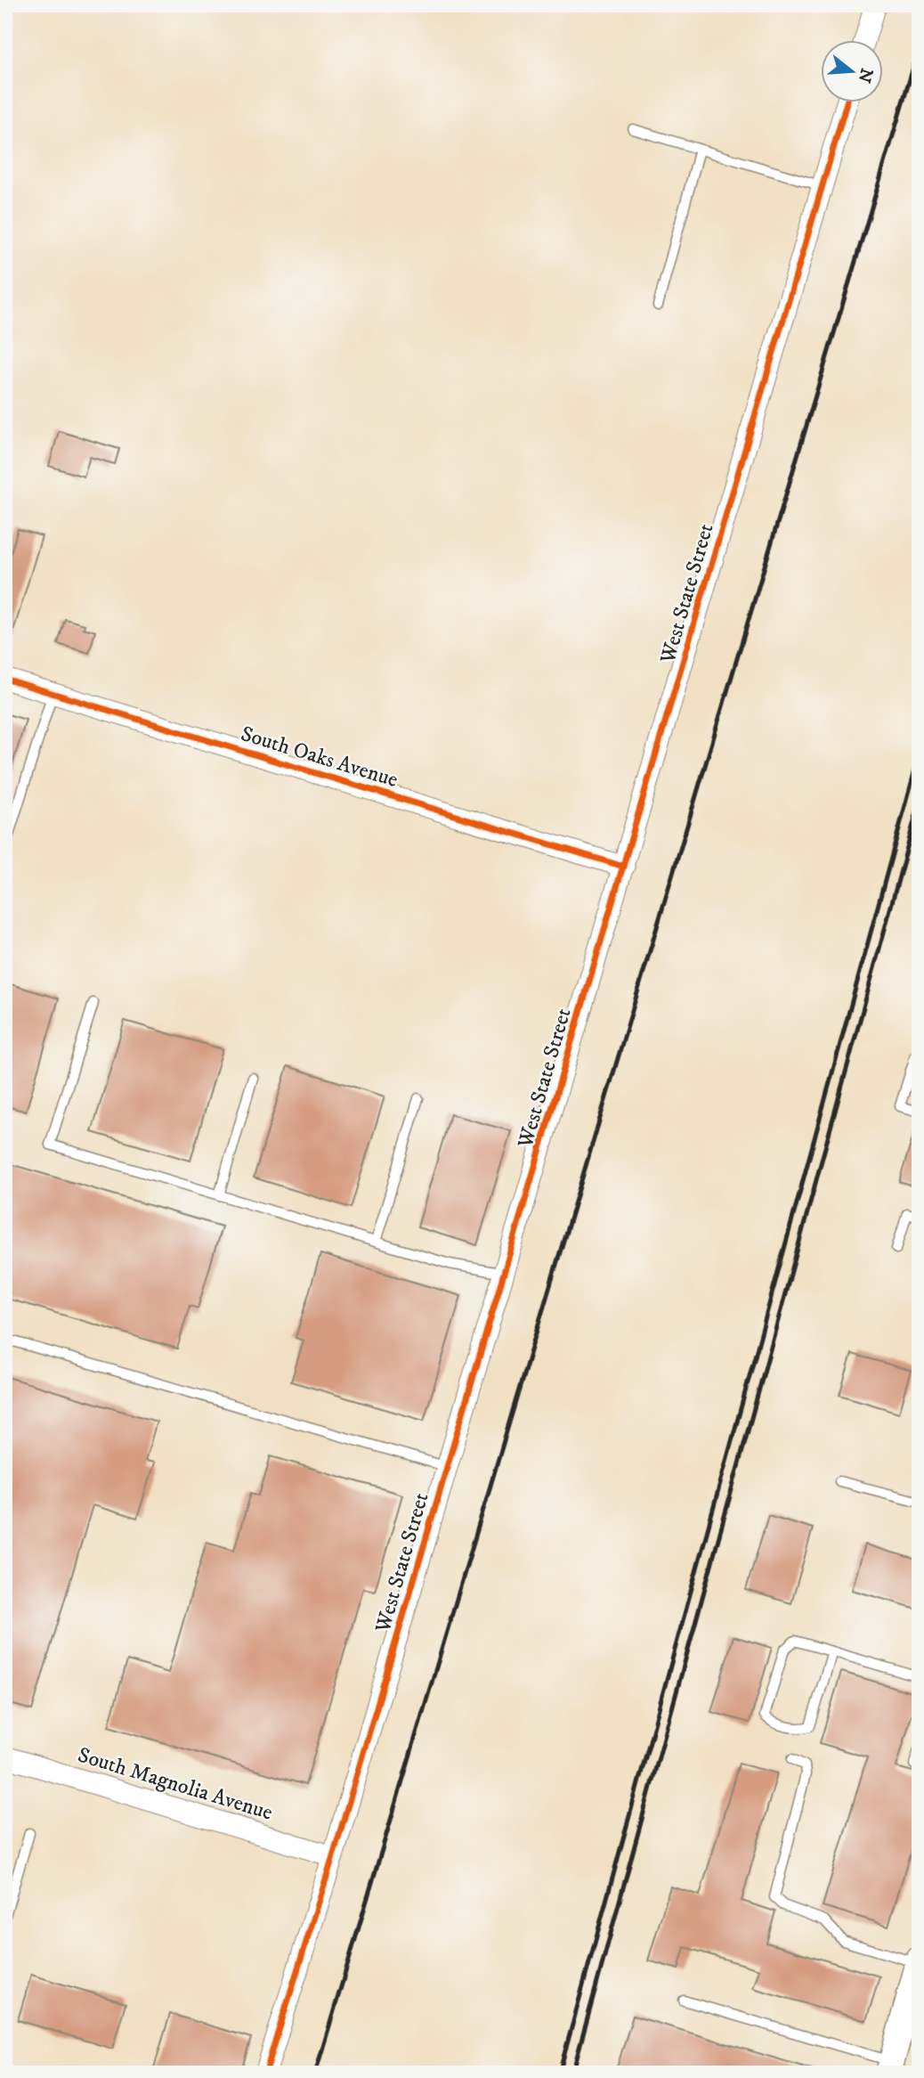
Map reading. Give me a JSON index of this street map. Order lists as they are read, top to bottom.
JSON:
{
  "streets": {
    "street": ["West State Street", "South Oaks Avenue", "South Magnolia Avenue"]
  },
  "crossings": [
    ["West State Street", "South Oaks Avenue"],
    ["West State Street", "South Magnolia Avenue"]
  ],
  "north": "right"
}
